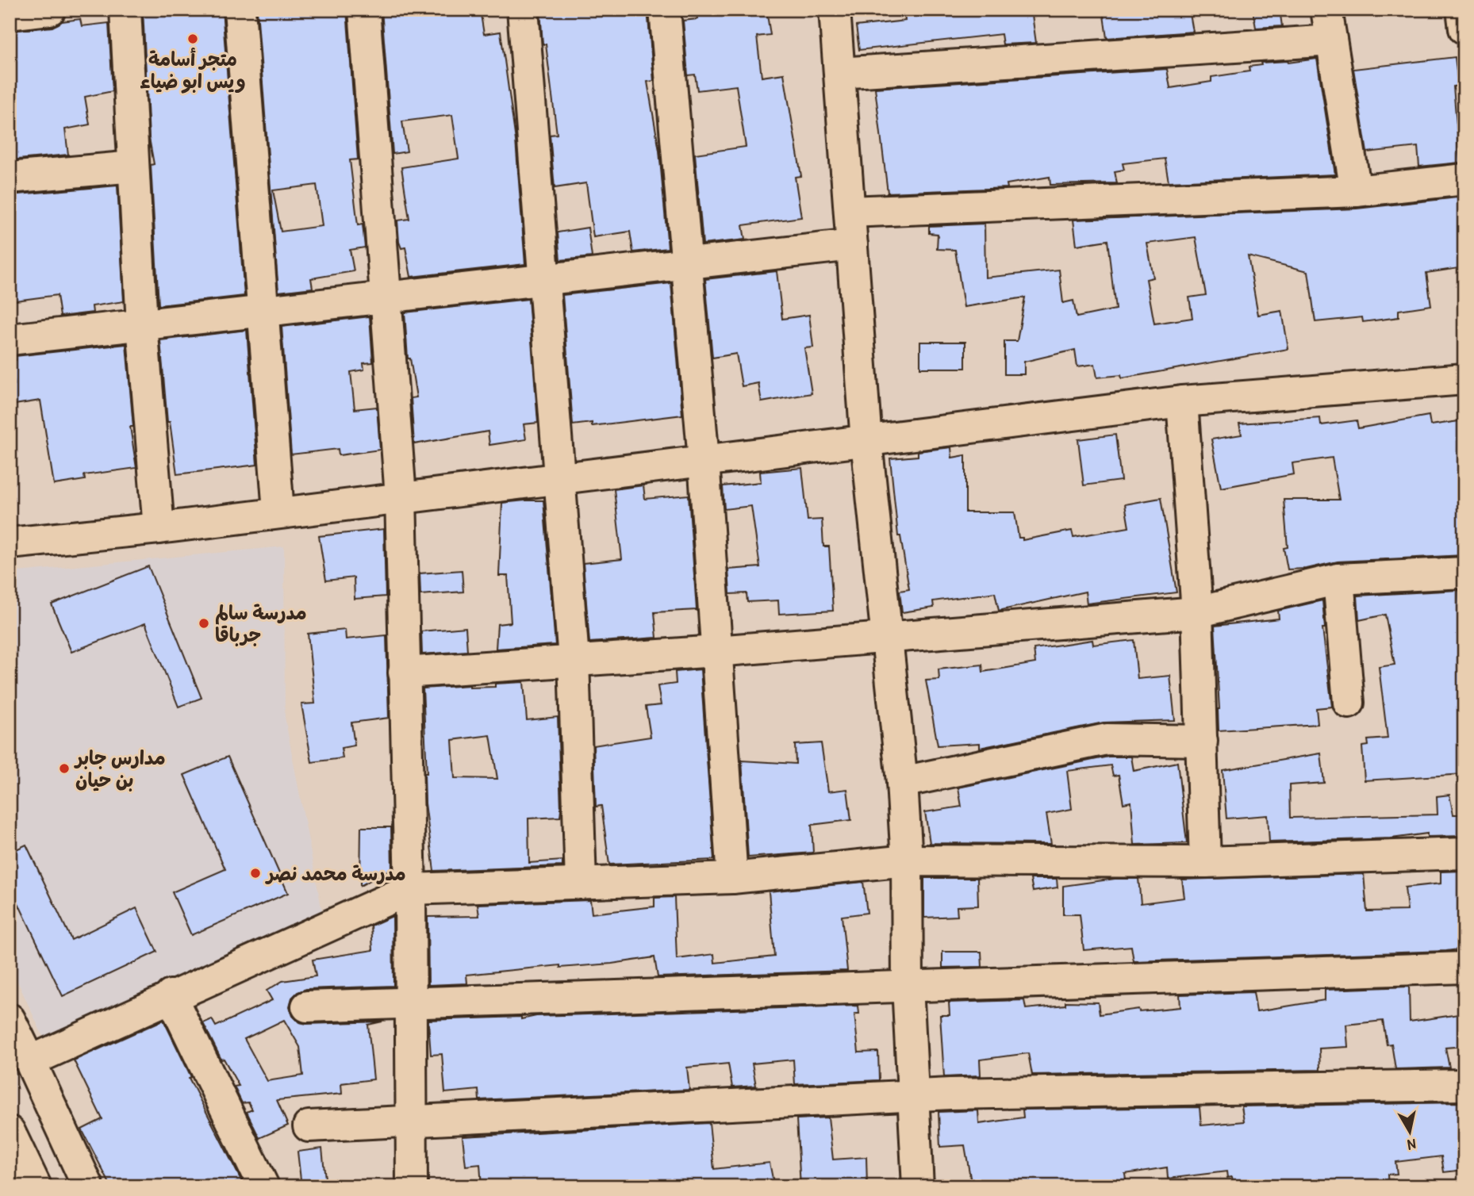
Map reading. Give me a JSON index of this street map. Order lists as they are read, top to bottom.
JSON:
{
  "places": [
    "متجر أسامة ويس ابو ضياء",
    "مدرسة سالم جرباقا",
    "مدارس جابر بن حيان",
    "مدرسة محمد نصر"
  ],
  "north": "bottom"
}
